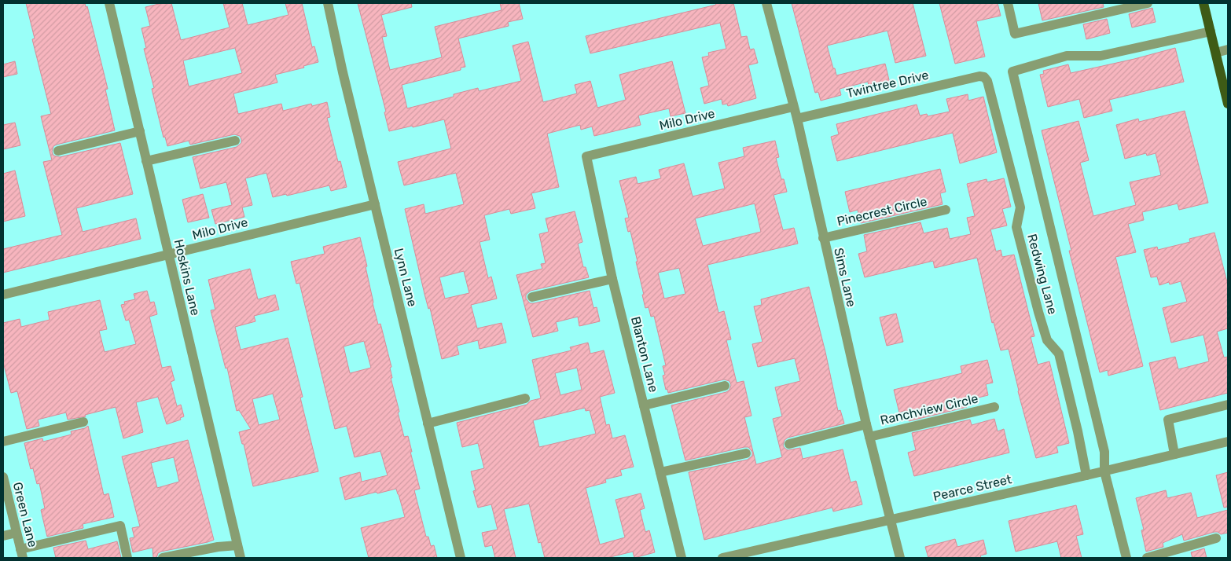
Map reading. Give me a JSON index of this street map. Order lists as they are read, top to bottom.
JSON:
{
  "streets": {
    "street": [
      "Twintree Drive",
      "Milo Drive",
      "Pinecrest Circle",
      "Redwing Lane",
      "Hoskins Lane",
      "Lynn Lane",
      "Sims Lane",
      "Blanton Lane",
      "Ranchview Circle",
      "Pearce Street",
      "Green Lane"
    ]
  },
  "crossings": [
    ["Twintree Drive", "Redwing Lane"],
    ["Twintree Drive", "Sims Lane"],
    ["Milo Drive", "Hoskins Lane"],
    ["Milo Drive", "Lynn Lane"],
    ["Milo Drive", "Sims Lane"],
    ["Milo Drive", "Blanton Lane"],
    ["Pinecrest Circle", "Sims Lane"],
    ["Redwing Lane", "Pearce Street"],
    ["Sims Lane", "Ranchview Circle"],
    ["Sims Lane", "Pearce Street"]
  ]
}
